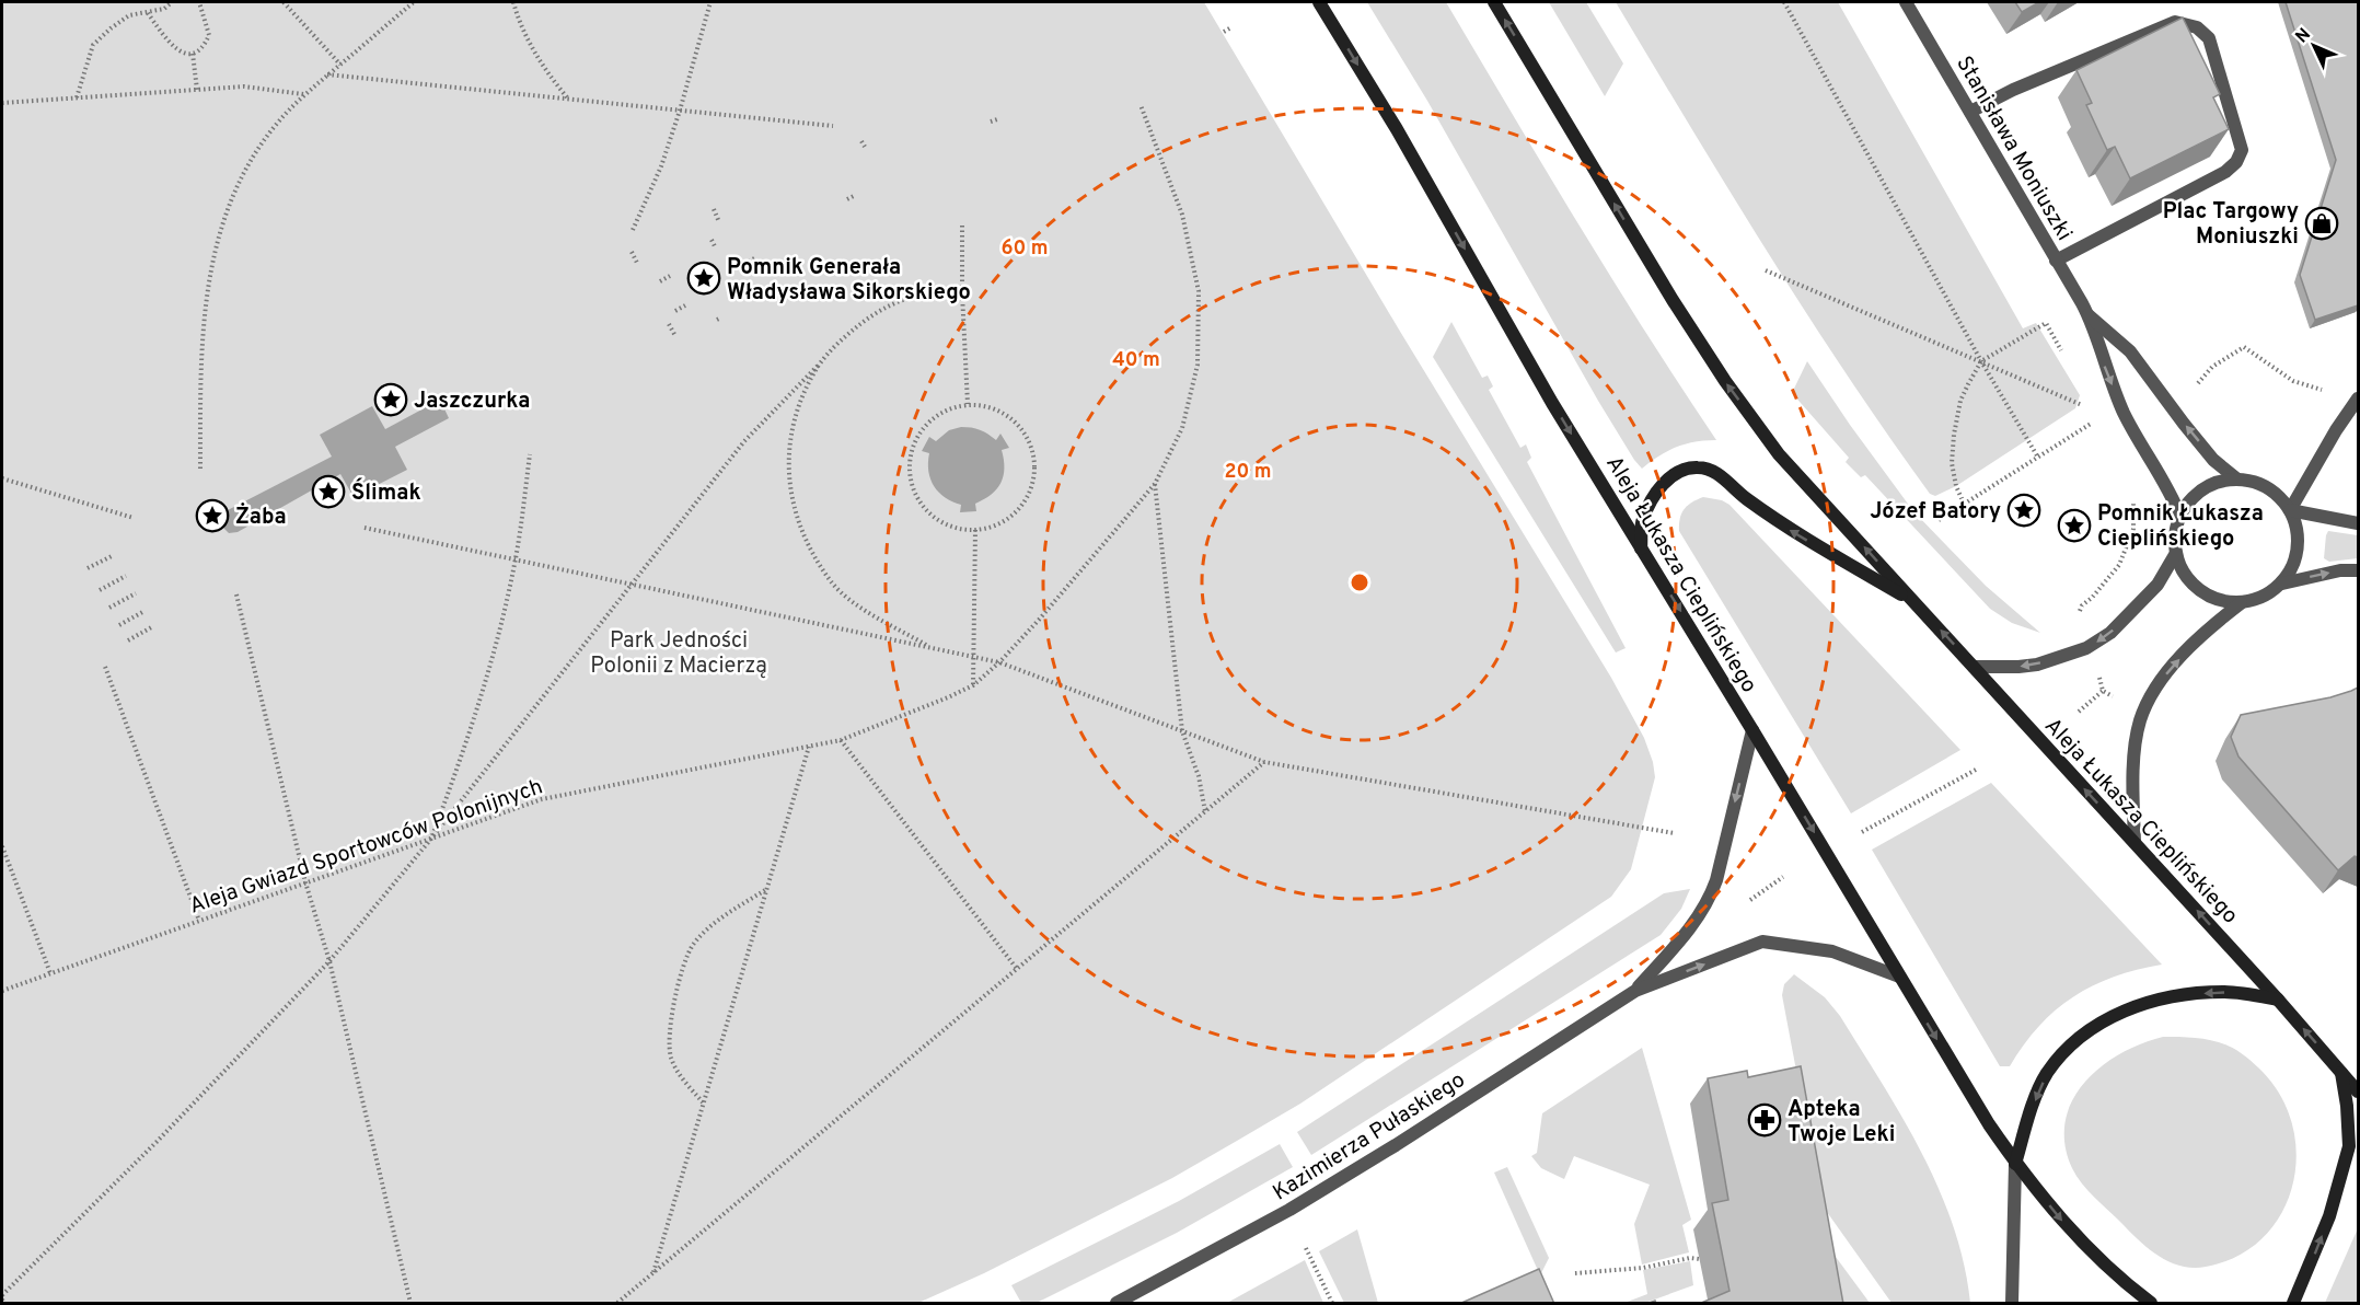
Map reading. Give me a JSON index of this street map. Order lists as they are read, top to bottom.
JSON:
{
  "streets": {
    "main road": ["Aleja Łukasza Cieplińskiego"],
    "street": ["Stanisława Moniuszki", "Kazimierza Pułaskiego"],
    "path": ["Aleja Gwiazd Sportowców Polonijnych"]
  },
  "crossings": [
    ["Aleja Łukasza Cieplińskiego", "Kazimierza Pułaskiego"]
  ],
  "parks": ["Park Jedności Polonii z Macierzą"],
  "places": {
    "shop": ["Plac Targowy Moniuszki"],
    "place": [
      "Pomnik Generała Władysława Sikorskiego",
      "Jaszczurka",
      "Ślimak",
      "Józef Batory",
      "Żaba",
      "Pomnik Łukasza Cieplińskiego"
    ],
    "pharmacy": ["Apteka Twoje Leki"]
  },
  "north": "top left",
  "rings": ["60 m", "40 m", "20 m"]
}
